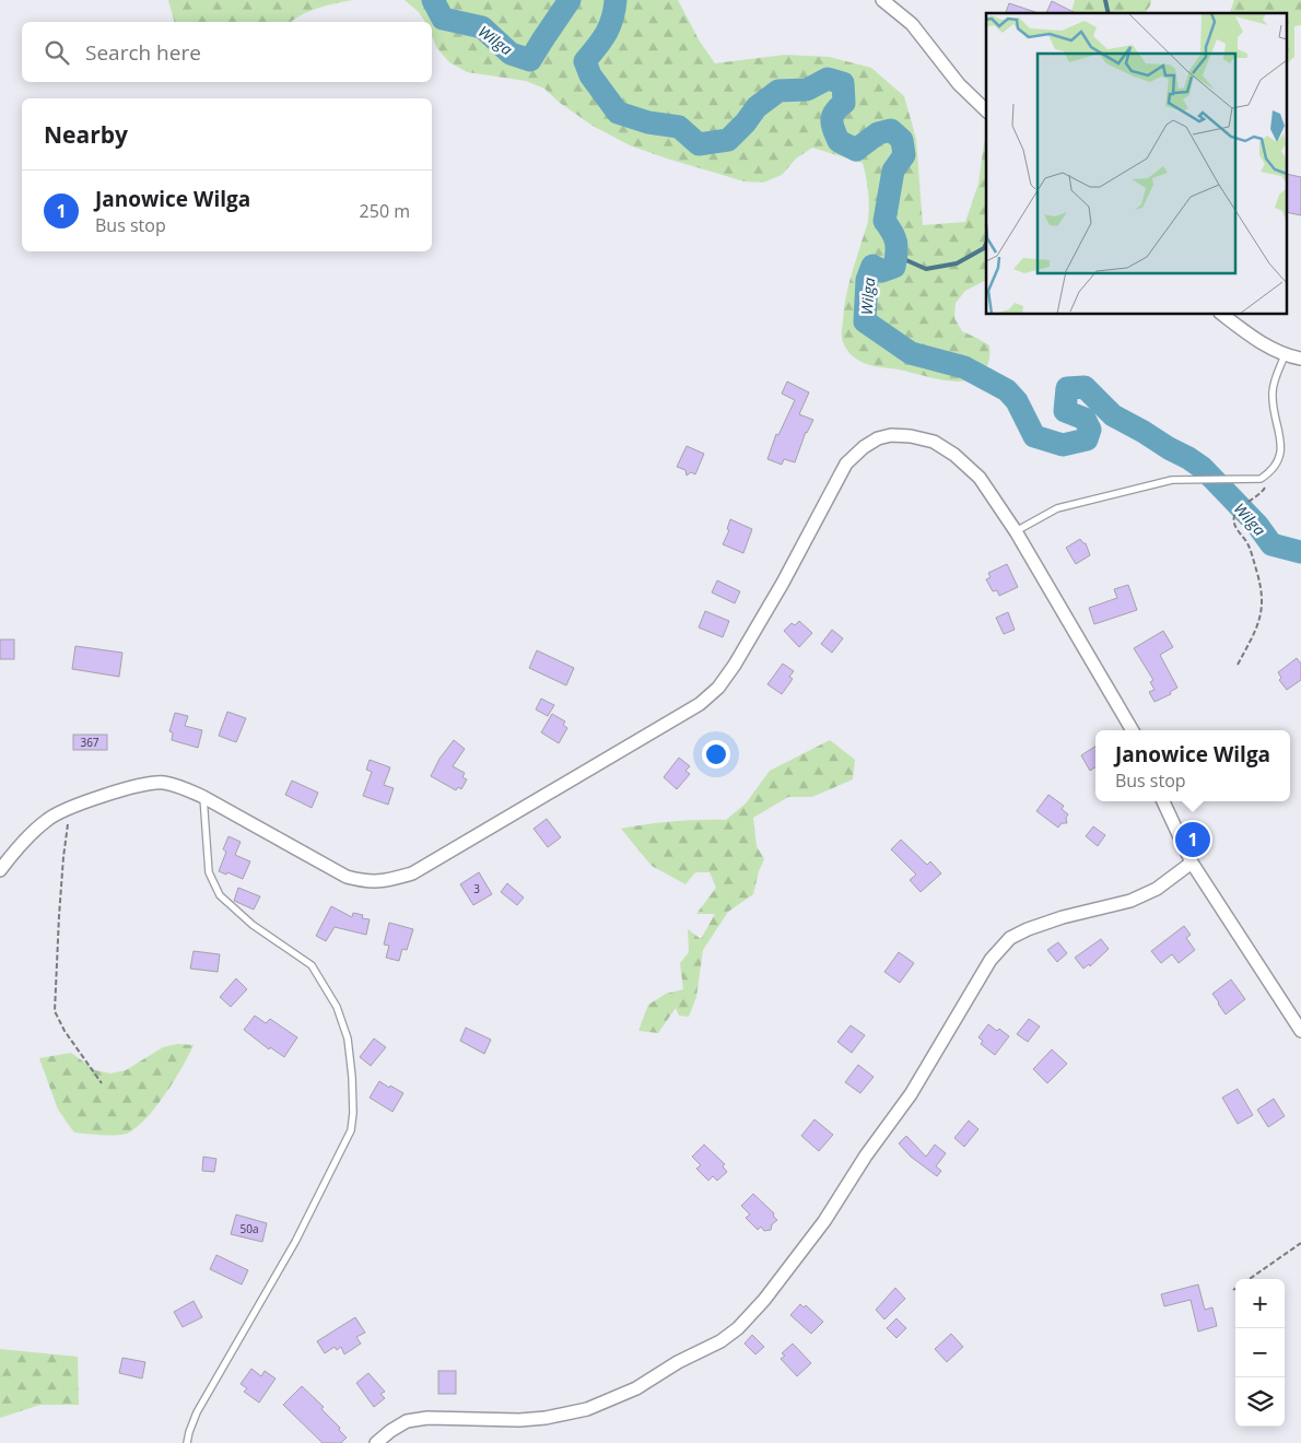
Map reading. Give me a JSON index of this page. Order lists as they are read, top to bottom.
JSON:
{
  "water": ["Wilga"],
  "house_numbers": ["367", "3", "50a"],
  "page": {
    "search": "Search here",
    "heading": "Nearby",
    "list": [
      {
        "mark": "1",
        "name": "Janowice Wilga",
        "note": "Bus stop",
        "value": "250 m"
      }
    ],
    "popup": ["Janowice Wilga", "Bus stop"],
    "pins": "1",
    "map_buttons": ["+", "−"]
  }
}
